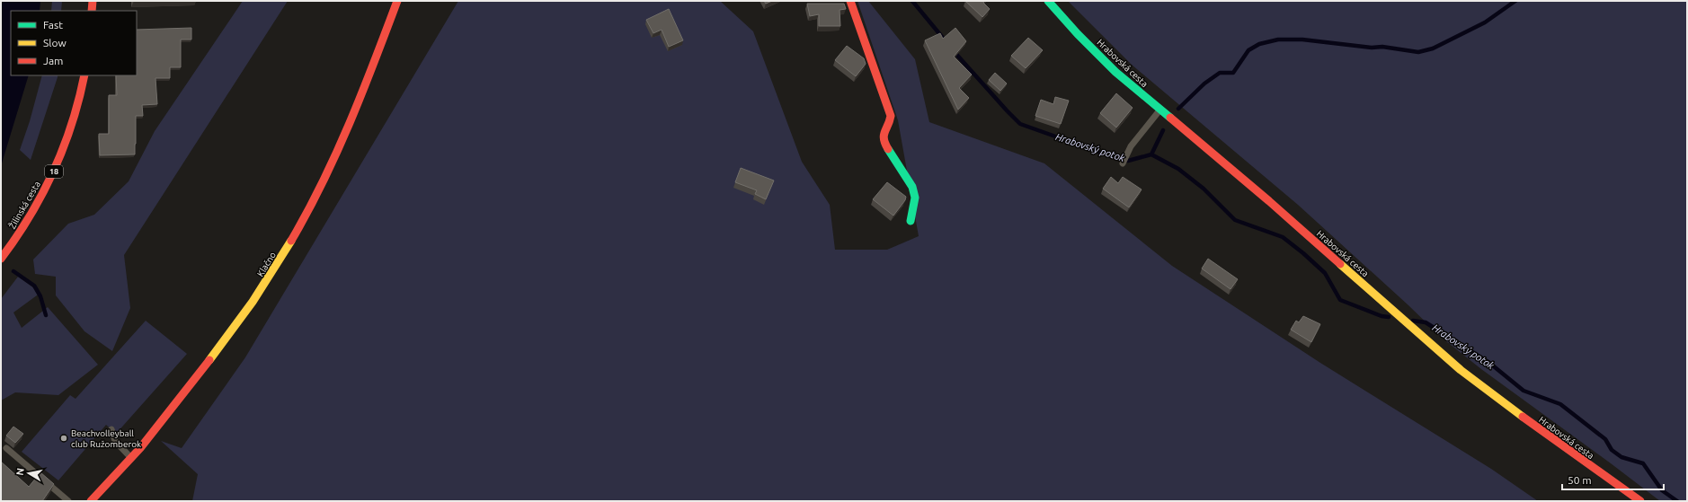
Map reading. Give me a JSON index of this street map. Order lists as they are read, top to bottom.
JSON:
{
  "streets": {
    "street": [
      "Hrabovská cesta",
      "18",
      "Žilinská cesta",
      "Klačno"
    ]
  },
  "water": ["Hrabovský potok"],
  "places": ["Beachvolleyball club Ružomberok"],
  "legend": ["Fast", "Slow", "Jam"],
  "scale_bar": "50 m",
  "north": "left"
}
